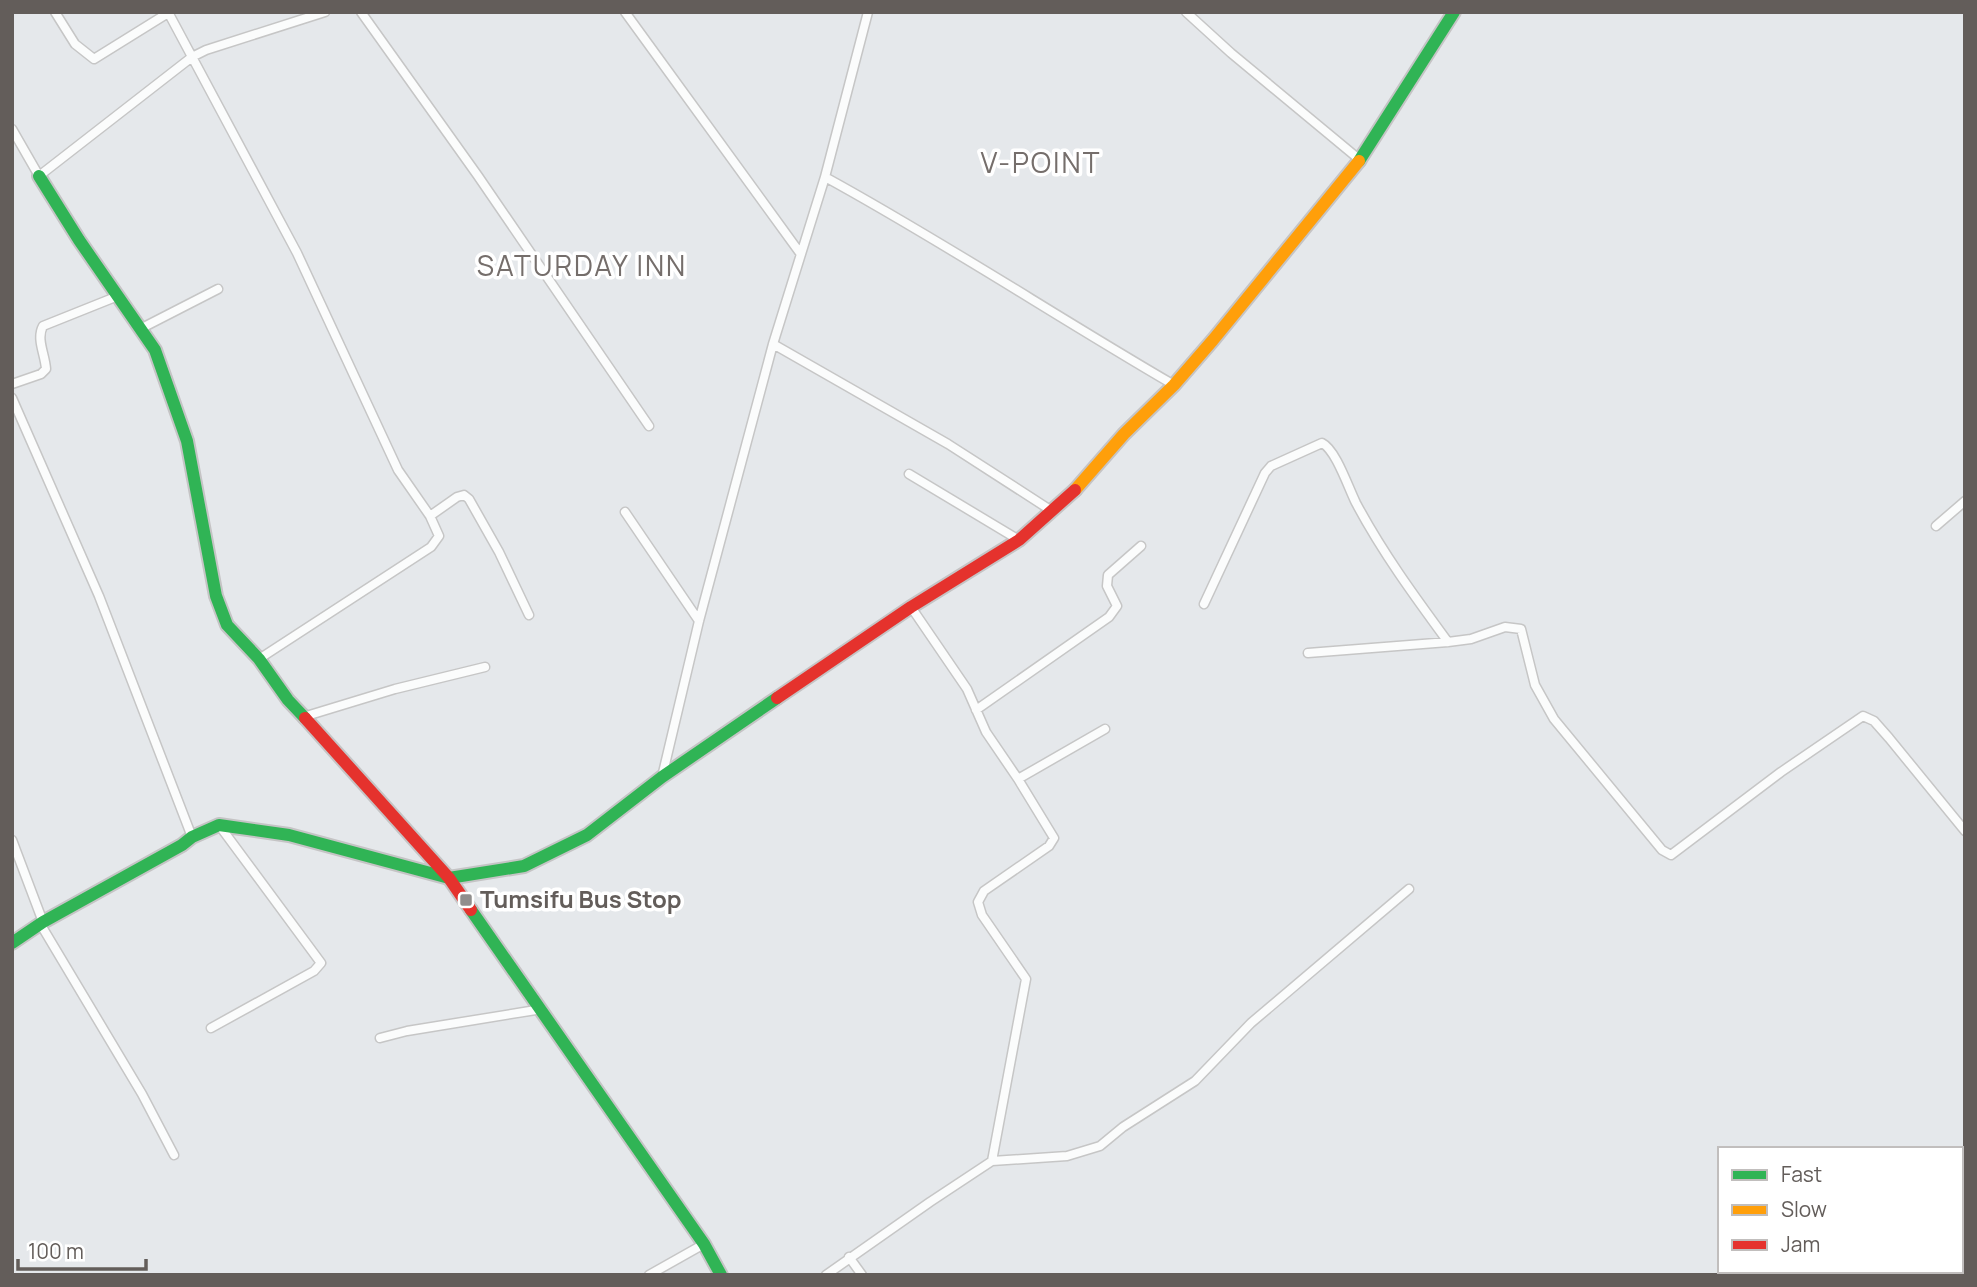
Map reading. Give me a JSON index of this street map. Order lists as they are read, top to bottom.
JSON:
{
  "districts": ["V-POINT", "SATURDAY INN"],
  "places": {
    "transit": ["Tumsifu Bus Stop"]
  },
  "legend": ["Fast", "Slow", "Jam"],
  "scale_bar": "100 m"
}
